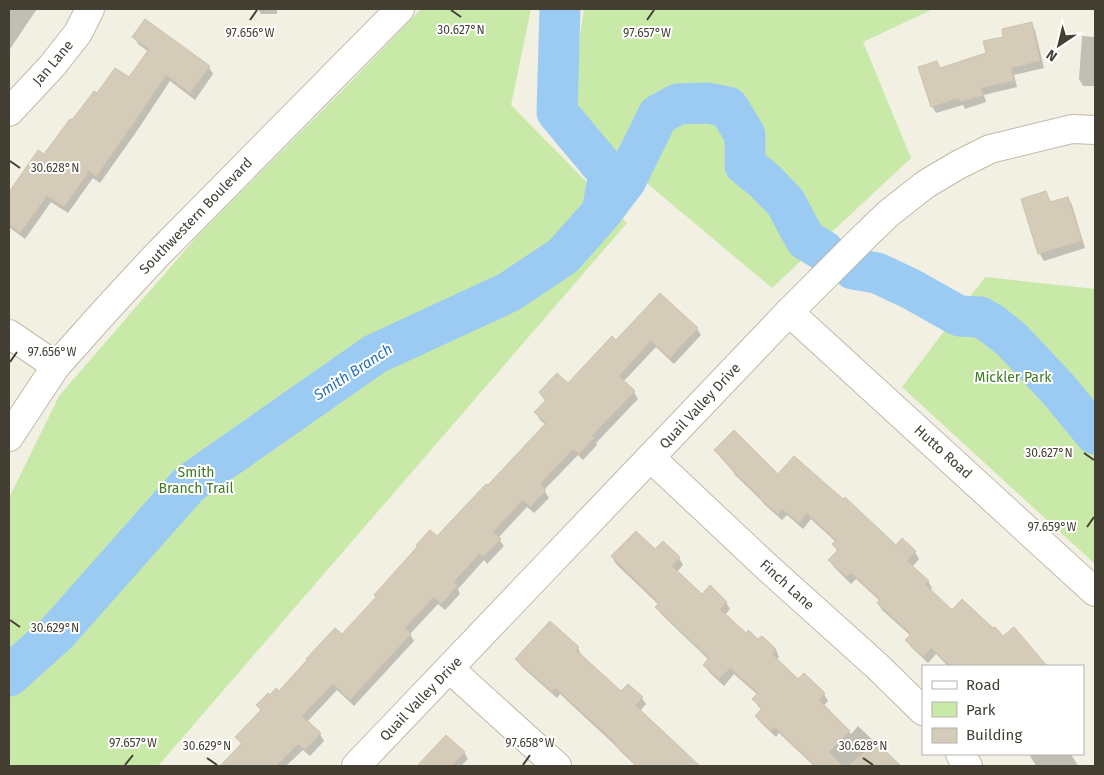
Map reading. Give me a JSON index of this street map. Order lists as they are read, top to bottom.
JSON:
{
  "streets": {
    "street": [
      "Jan Lane",
      "Southwestern Boulevard",
      "Quail Valley Drive",
      "Hutto Road",
      "Finch Lane"
    ]
  },
  "crossings": [
    ["Quail Valley Drive", "Hutto Road"],
    ["Quail Valley Drive", "Finch Lane"]
  ],
  "water": ["Smith Branch"],
  "parks": ["Mickler Park", "Smith Branch Trail"],
  "legend": ["Road", "Park", "Building"],
  "north": "bottom left",
  "coordinates": [
    "30.627°N",
    "97.656°W",
    "97.657°W",
    "30.628°N",
    "97.659°W",
    "30.629°N",
    "97.658°W"
  ]
}
